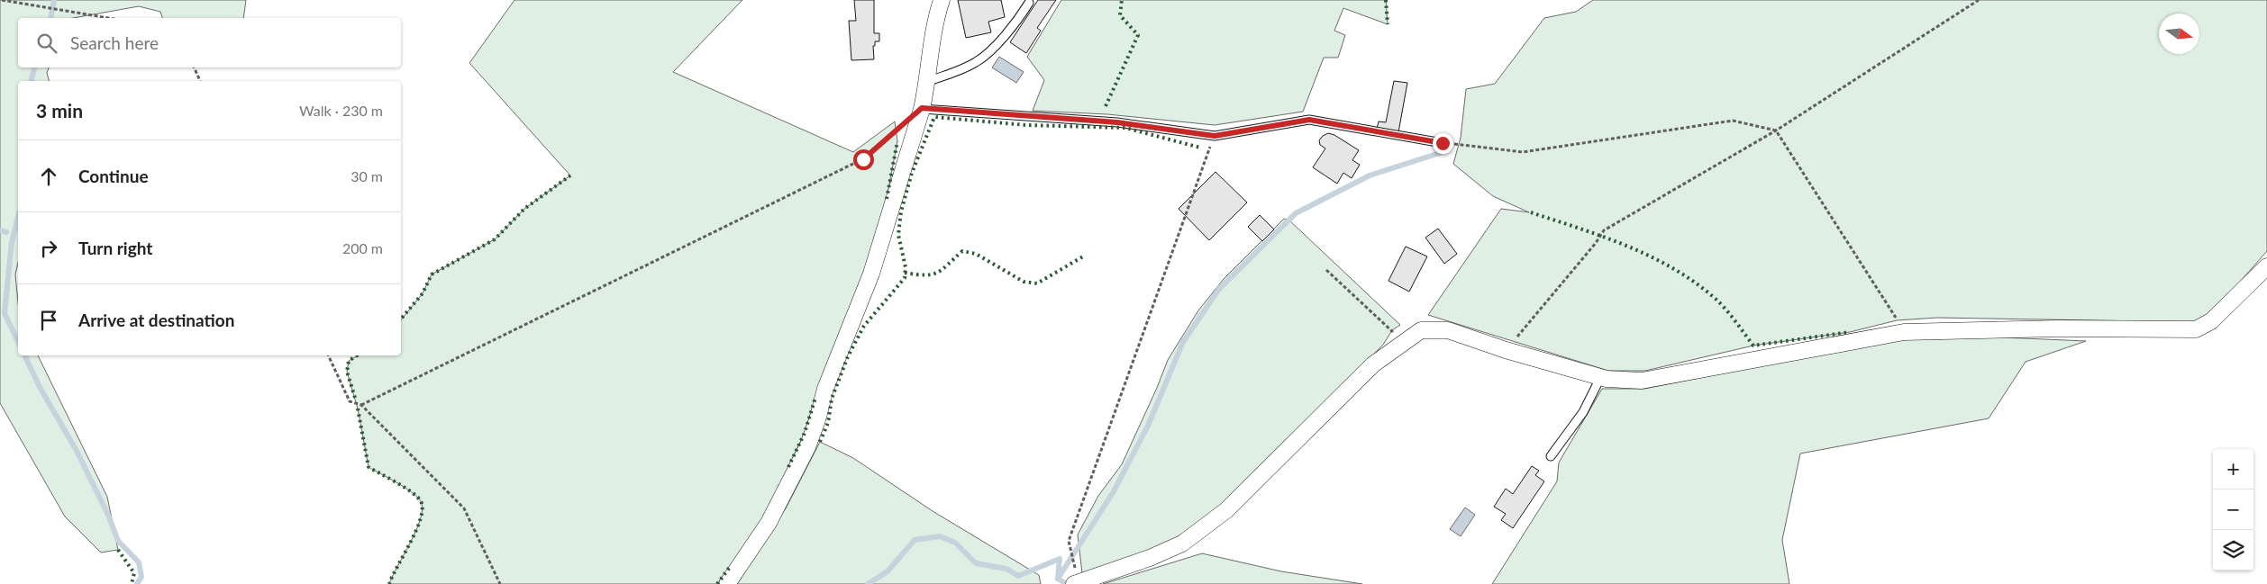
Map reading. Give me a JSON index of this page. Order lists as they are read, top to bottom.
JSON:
{
  "north": "right",
  "page": {
    "search": "Search here",
    "heading": ["3 min", "Walk · 230 m"],
    "list": [
      ["Continue", "30 m"],
      ["Turn right", "200 m"],
      "Arrive at destination"
    ],
    "map_buttons": ["+", "−"]
  }
}
